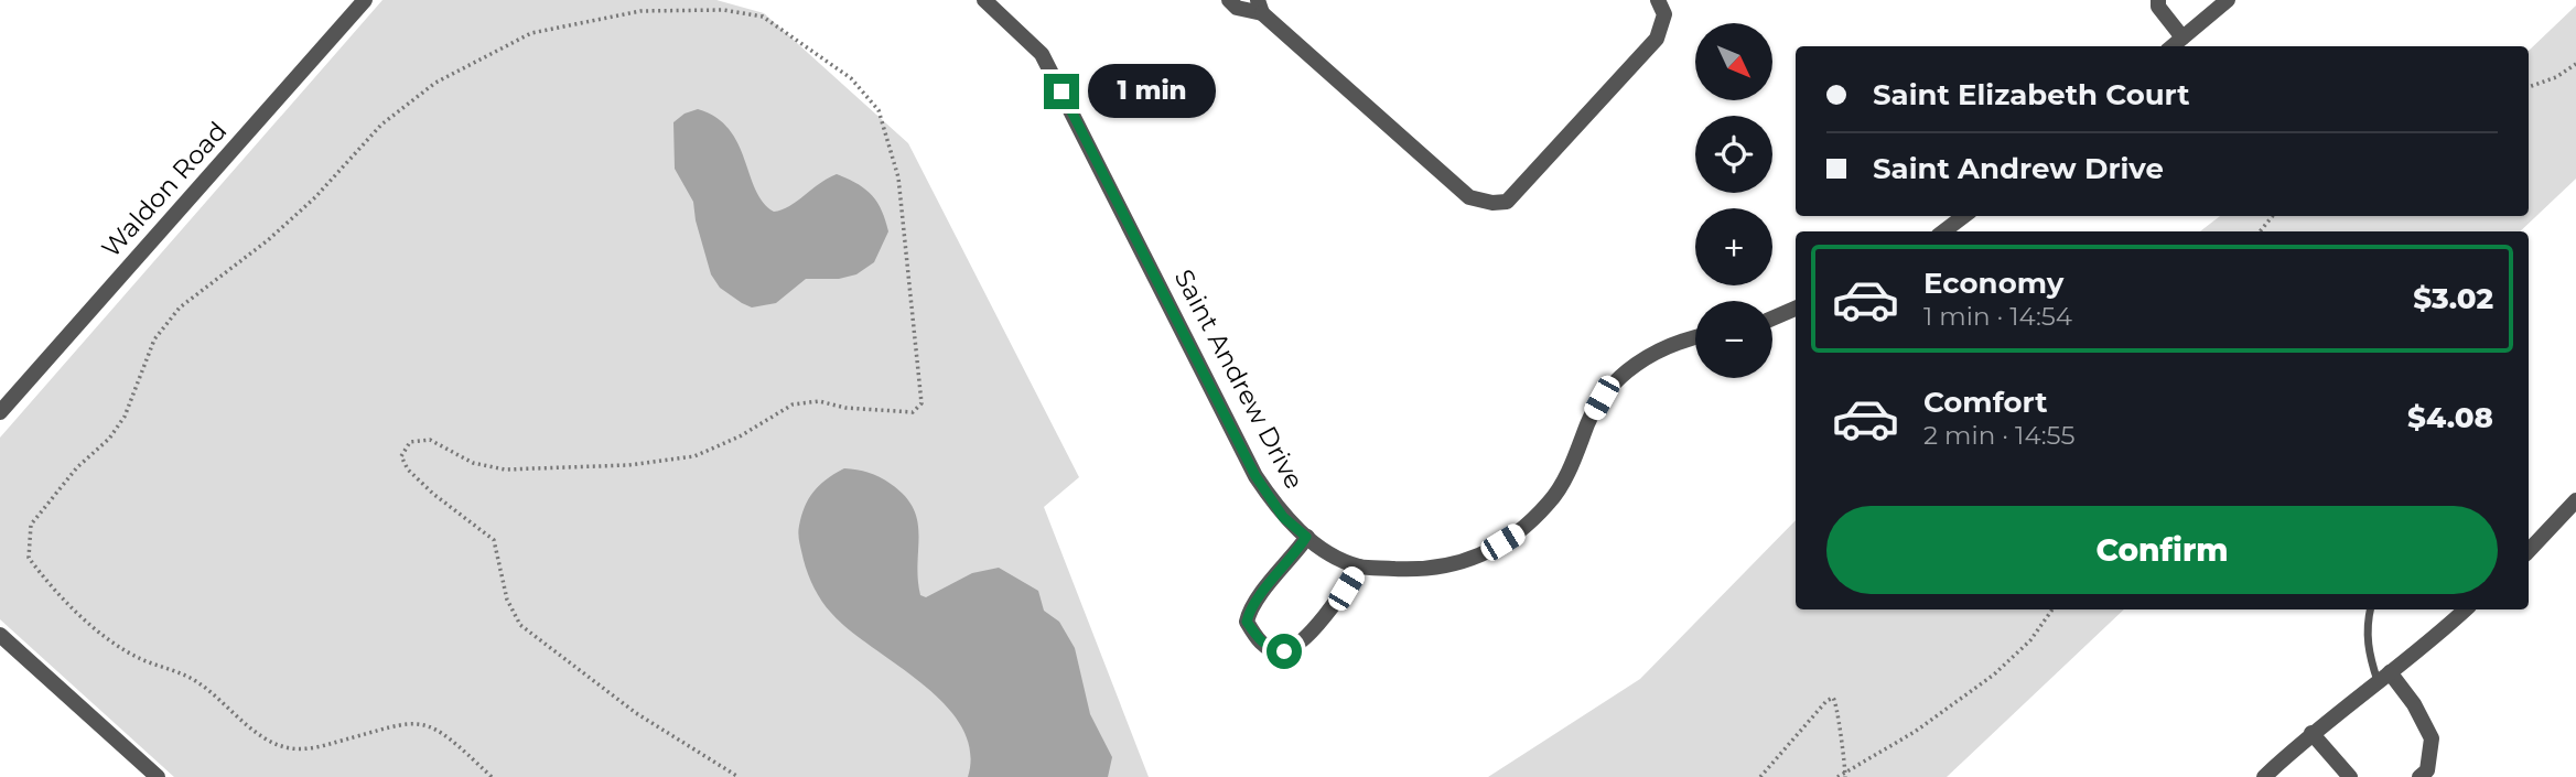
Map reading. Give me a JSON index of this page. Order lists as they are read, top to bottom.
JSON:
{
  "streets": {
    "street": ["Waldon Road", "Saint Andrew Drive"]
  },
  "north": "bottom right",
  "page": {
    "map_buttons": ["+", "−"],
    "banner": ["Saint Elizabeth Court", "Saint Andrew Drive"],
    "bubble": "1 min",
    "list": [
      {
        "name": "Economy",
        "note": "1 min · 14:54",
        "value": "$3.02"
      },
      {
        "name": "Comfort",
        "note": "2 min · 14:55",
        "value": "$4.08"
      }
    ],
    "buttons": "Confirm"
  }
}
